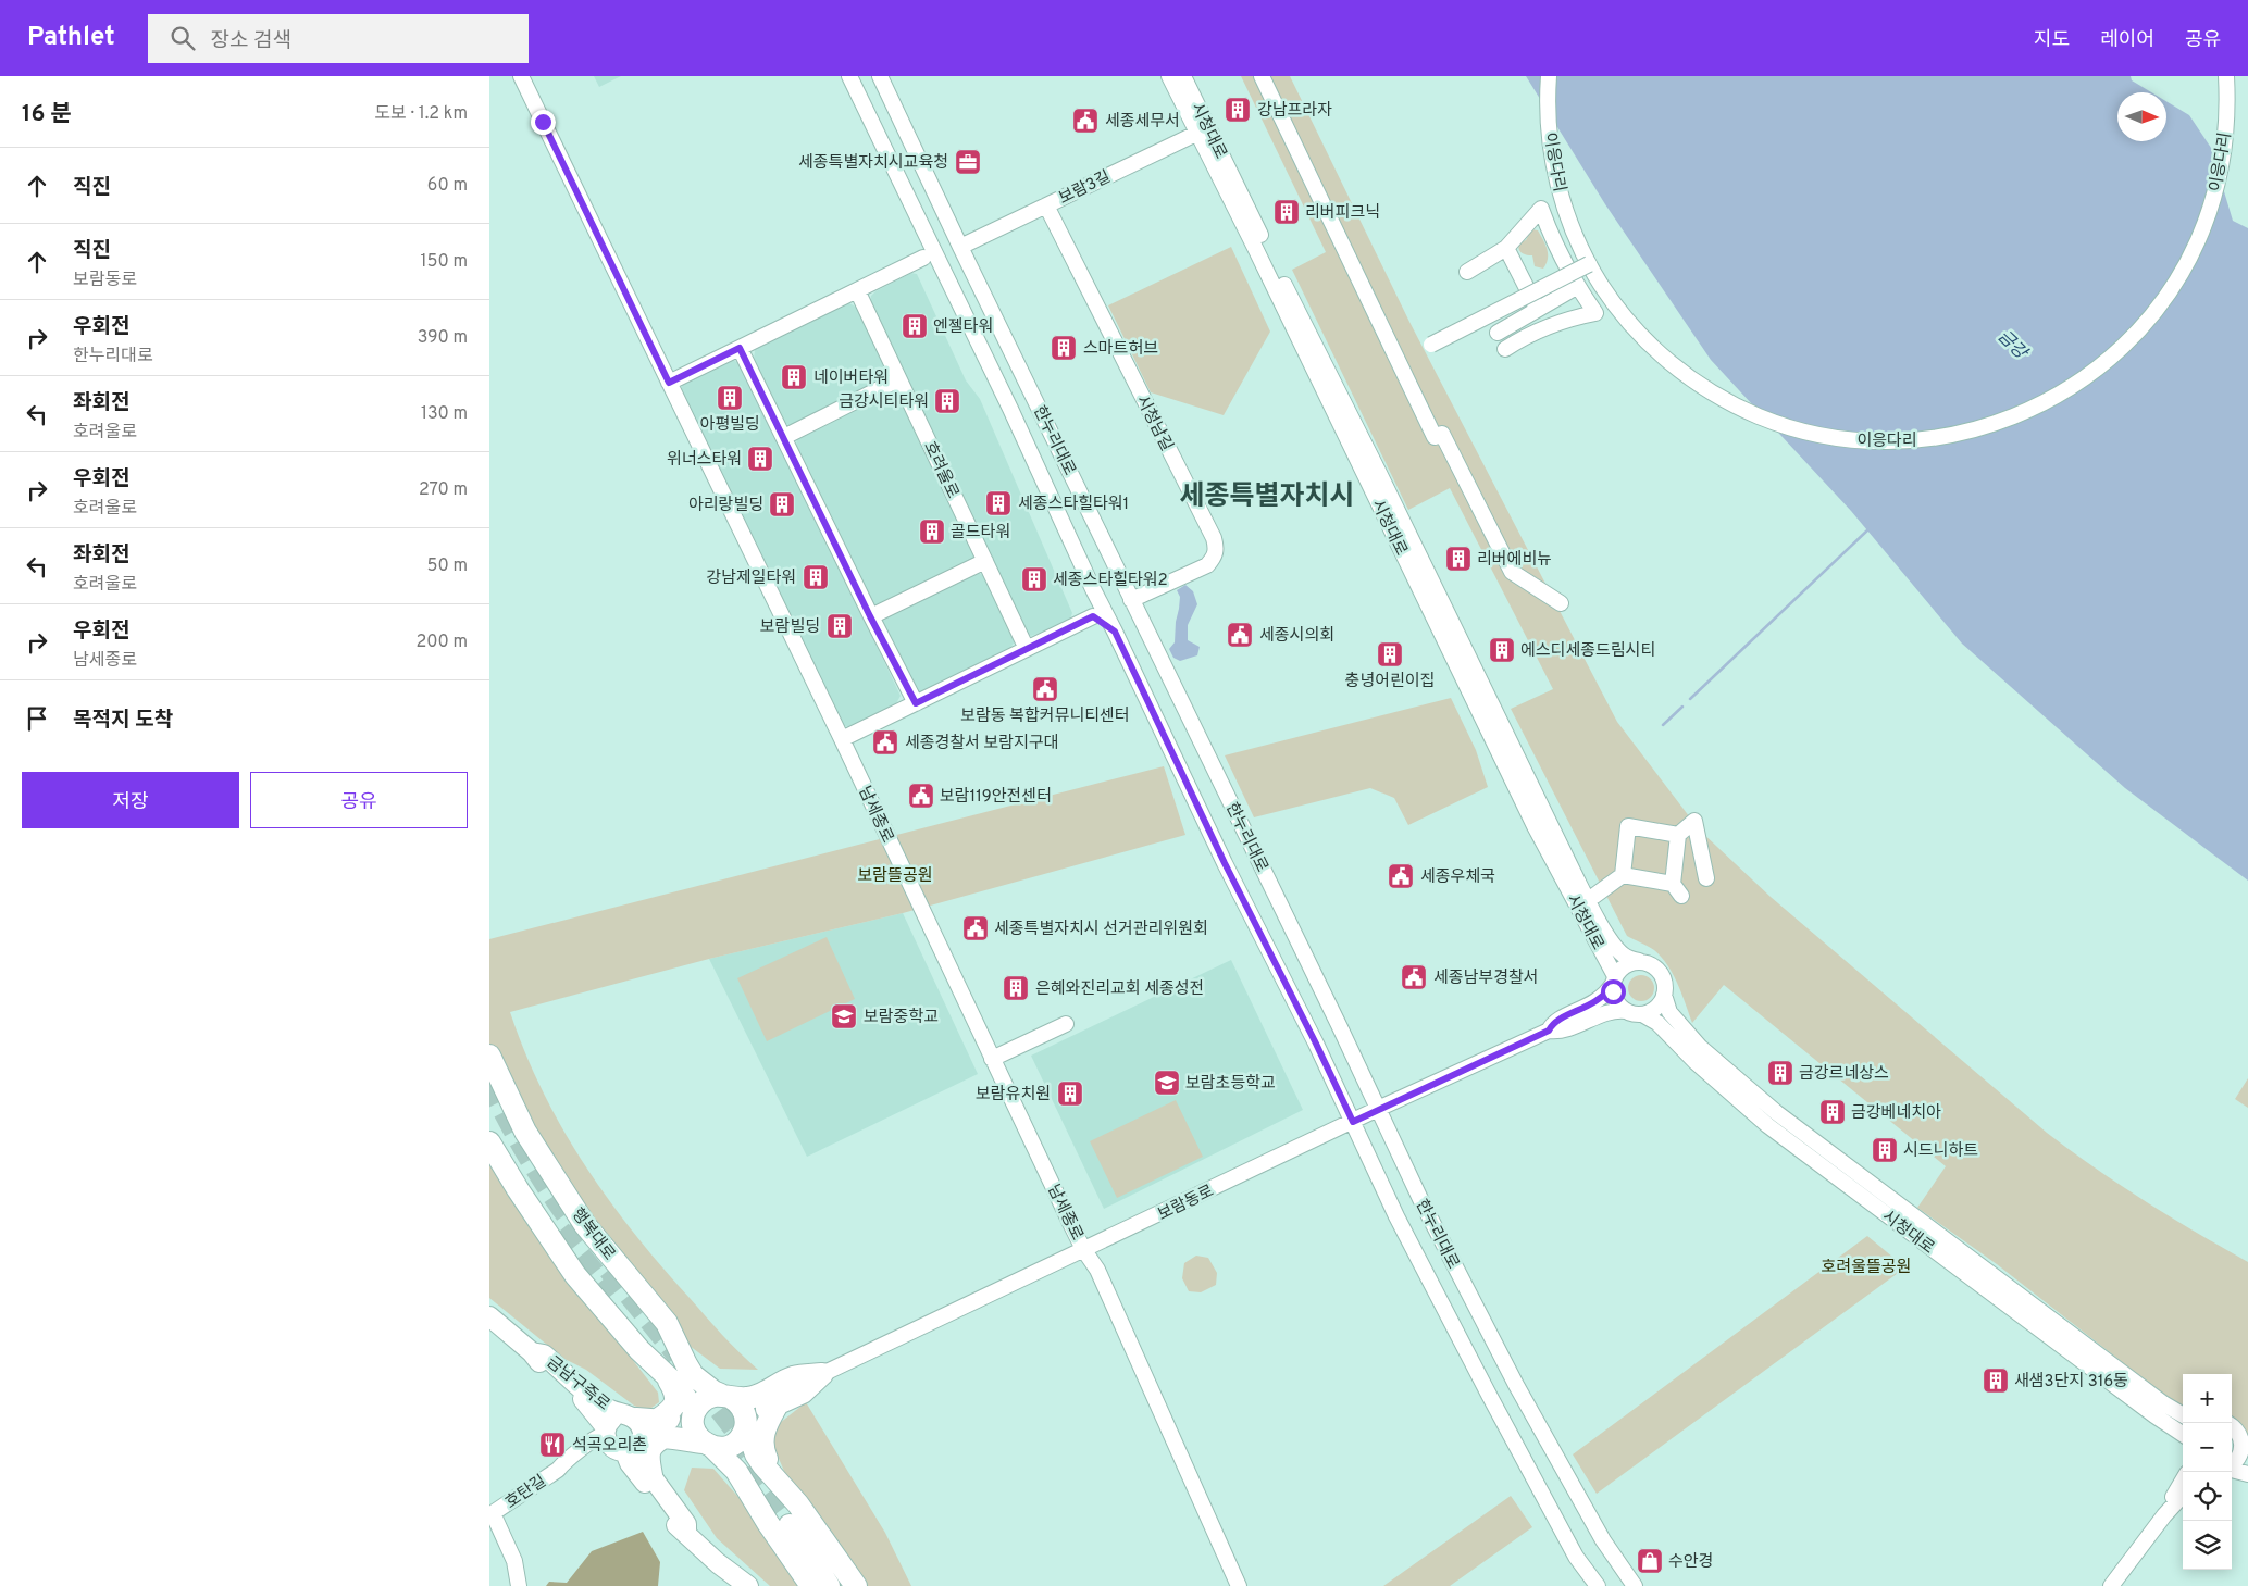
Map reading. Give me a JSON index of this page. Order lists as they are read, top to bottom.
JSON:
{
  "streets": {
    "highway": ["행복대로"],
    "main road": ["금남구즉로"],
    "street": [
      "시청대로",
      "이응다리",
      "보람3길",
      "시청남길",
      "한누리대로",
      "호려울로",
      "남세종로",
      "보람동로",
      "호탄길"
    ]
  },
  "crossings": [
    ["시청대로", "보람3길"],
    ["보람3길", "시청남길"],
    ["보람3길", "한누리대로"],
    ["시청남길", "한누리대로"],
    ["한누리대로", "보람동로"],
    ["남세종로", "보람동로"],
    ["금남구즉로", "호탄길"]
  ],
  "districts": ["세종특별자치시"],
  "water": ["금강"],
  "parks": ["보람뜰공원", "호려울뜰공원"],
  "places": {
    "building": [
      "강남프라자",
      "리버피크닉",
      "엔젤타워",
      "스마트허브",
      "네이버타워",
      "아평빌딩",
      "금강시티타워",
      "위너스타워",
      "세종스타힐타워1",
      "아리랑빌딩",
      "골드타워",
      "리버에비뉴",
      "강남제일타워",
      "세종스타힐타워2",
      "보람빌딩",
      "에스디세종드림시티",
      "충녕어린이집",
      "은혜와진리교회 세종성전",
      "금강르네상스",
      "보람유치원",
      "금강베네치아",
      "시드니하트",
      "새샘3단지 316동"
    ],
    "public building": [
      "세종세무서",
      "세종시의회",
      "보람동 복합커뮤니티센터",
      "세종경찰서 보람지구대",
      "보람119안전센터",
      "세종우체국",
      "세종특별자치시 선거관리위원회",
      "세종남부경찰서"
    ],
    "office": ["세종특별자치시교육청"],
    "school or university": ["보람중학교", "보람초등학교"],
    "restaurant": ["석곡오리촌"],
    "shop": ["수안경"]
  },
  "north": "right",
  "page": {
    "header": "Pathlet",
    "search": "장소 검색",
    "nav": ["지도", "레이어", "공유"],
    "heading": ["16 분", "도보 · 1.2 km"],
    "list": [
      ["직진", "60 m"],
      ["직진", "보람동로", "150 m"],
      ["우회전", "한누리대로", "390 m"],
      ["좌회전", "호려울로", "130 m"],
      ["우회전", "호려울로", "270 m"],
      ["좌회전", "호려울로", "50 m"],
      ["우회전", "남세종로", "200 m"],
      "목적지 도착"
    ],
    "buttons": ["저장", "공유"],
    "map_buttons": ["+", "−"]
  }
}
